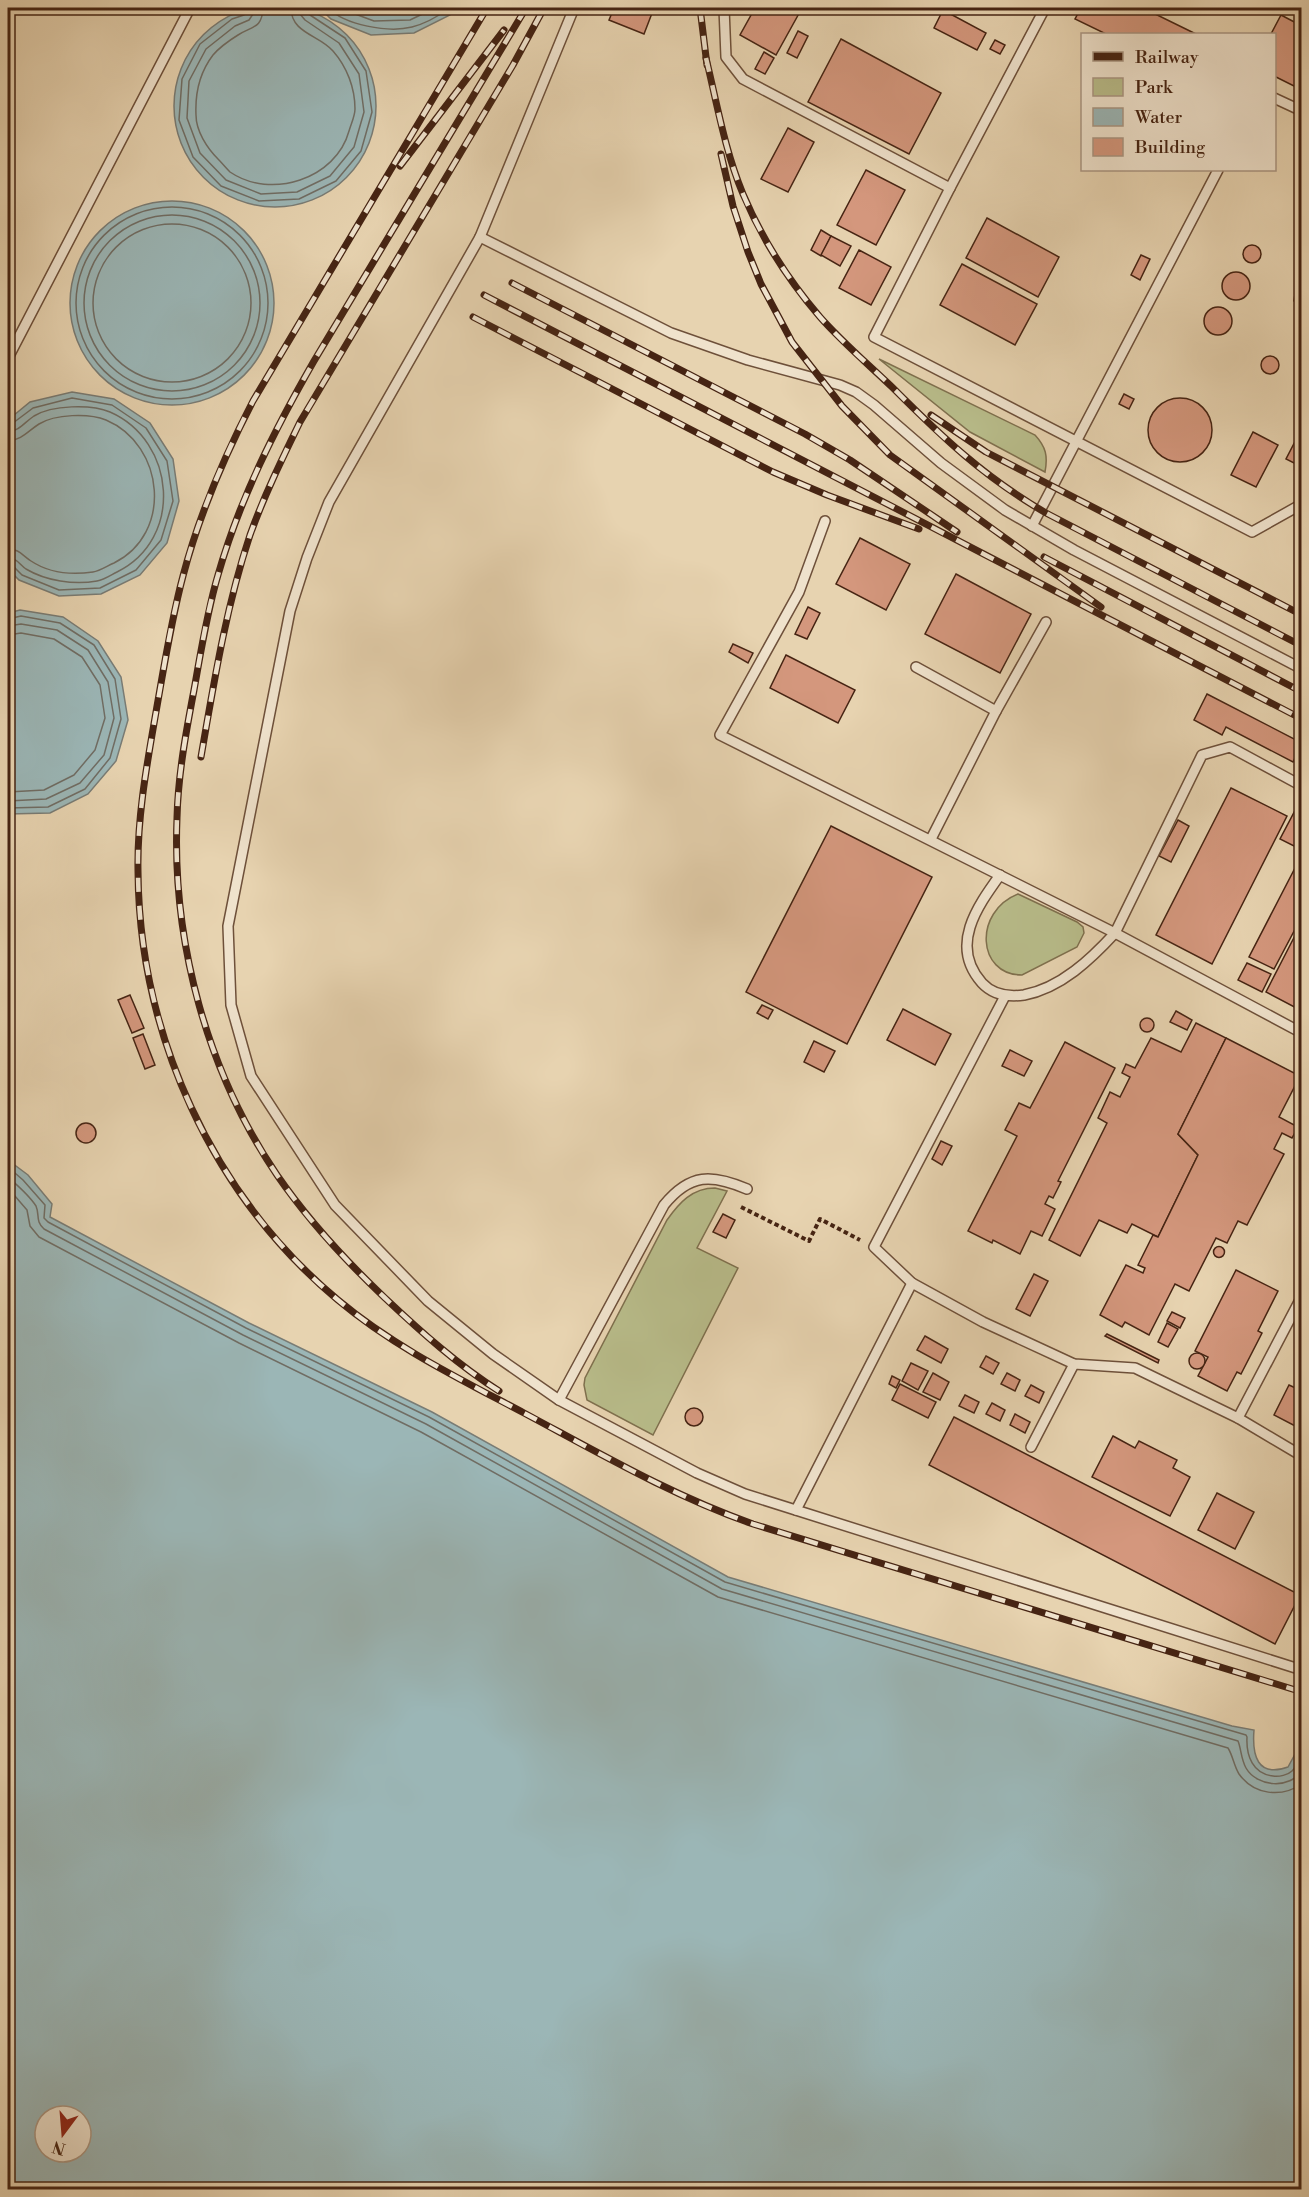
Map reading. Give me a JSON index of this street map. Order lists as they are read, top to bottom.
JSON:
{
  "legend": [
    "Railway",
    "Park",
    "Water",
    "Building"
  ],
  "north": "bottom"
}
